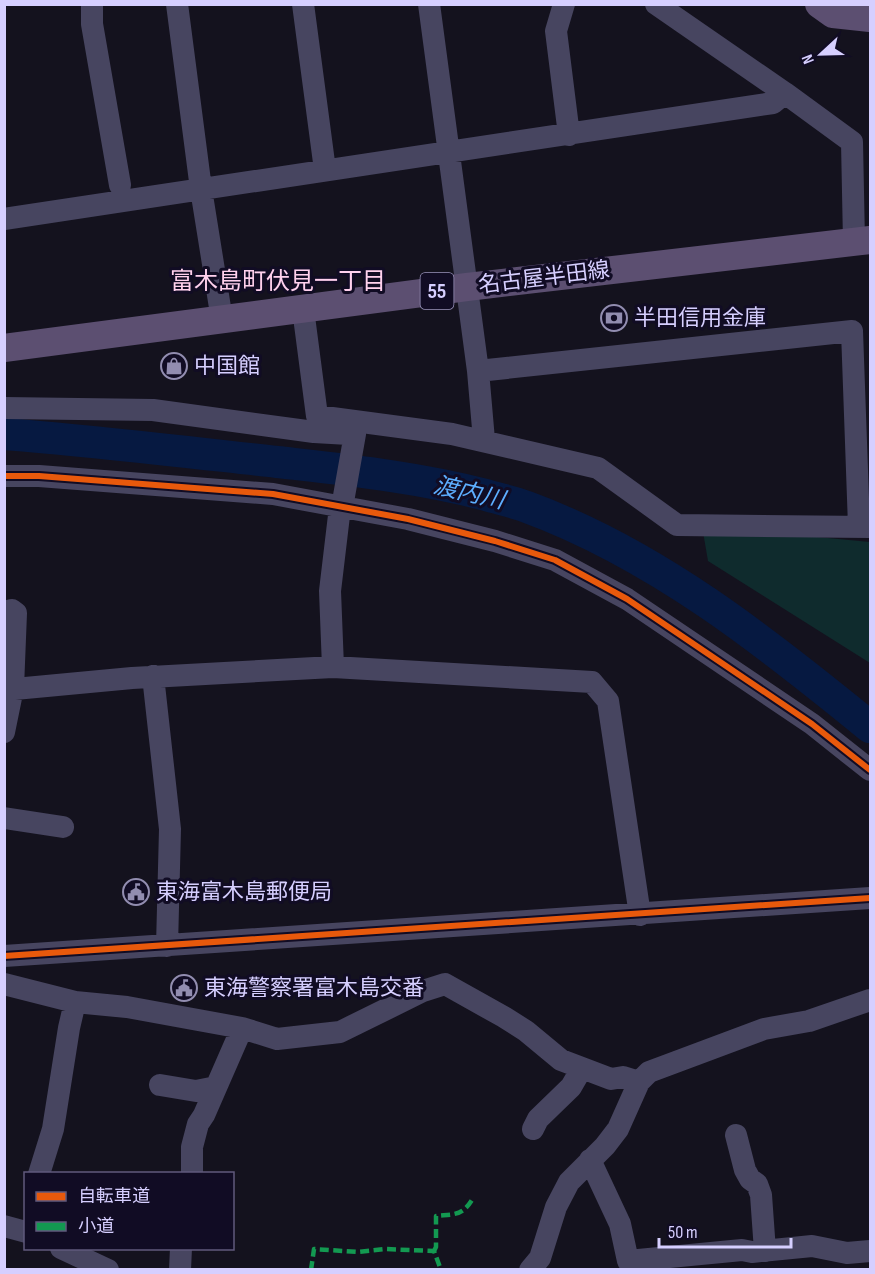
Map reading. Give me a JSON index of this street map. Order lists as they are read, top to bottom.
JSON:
{
  "streets": {
    "main road": ["名古屋半田線", "55"]
  },
  "districts": ["富木島町伏見一丁目"],
  "water": ["渡内川"],
  "places": {
    "bank": ["半田信用金庫"],
    "shop": ["中国館"],
    "public building": ["東海富木島郵便局", "東海警察署富木島交番"]
  },
  "legend": ["自転車道", "小道"],
  "scale_bar": "50 m",
  "north": "left"
}
